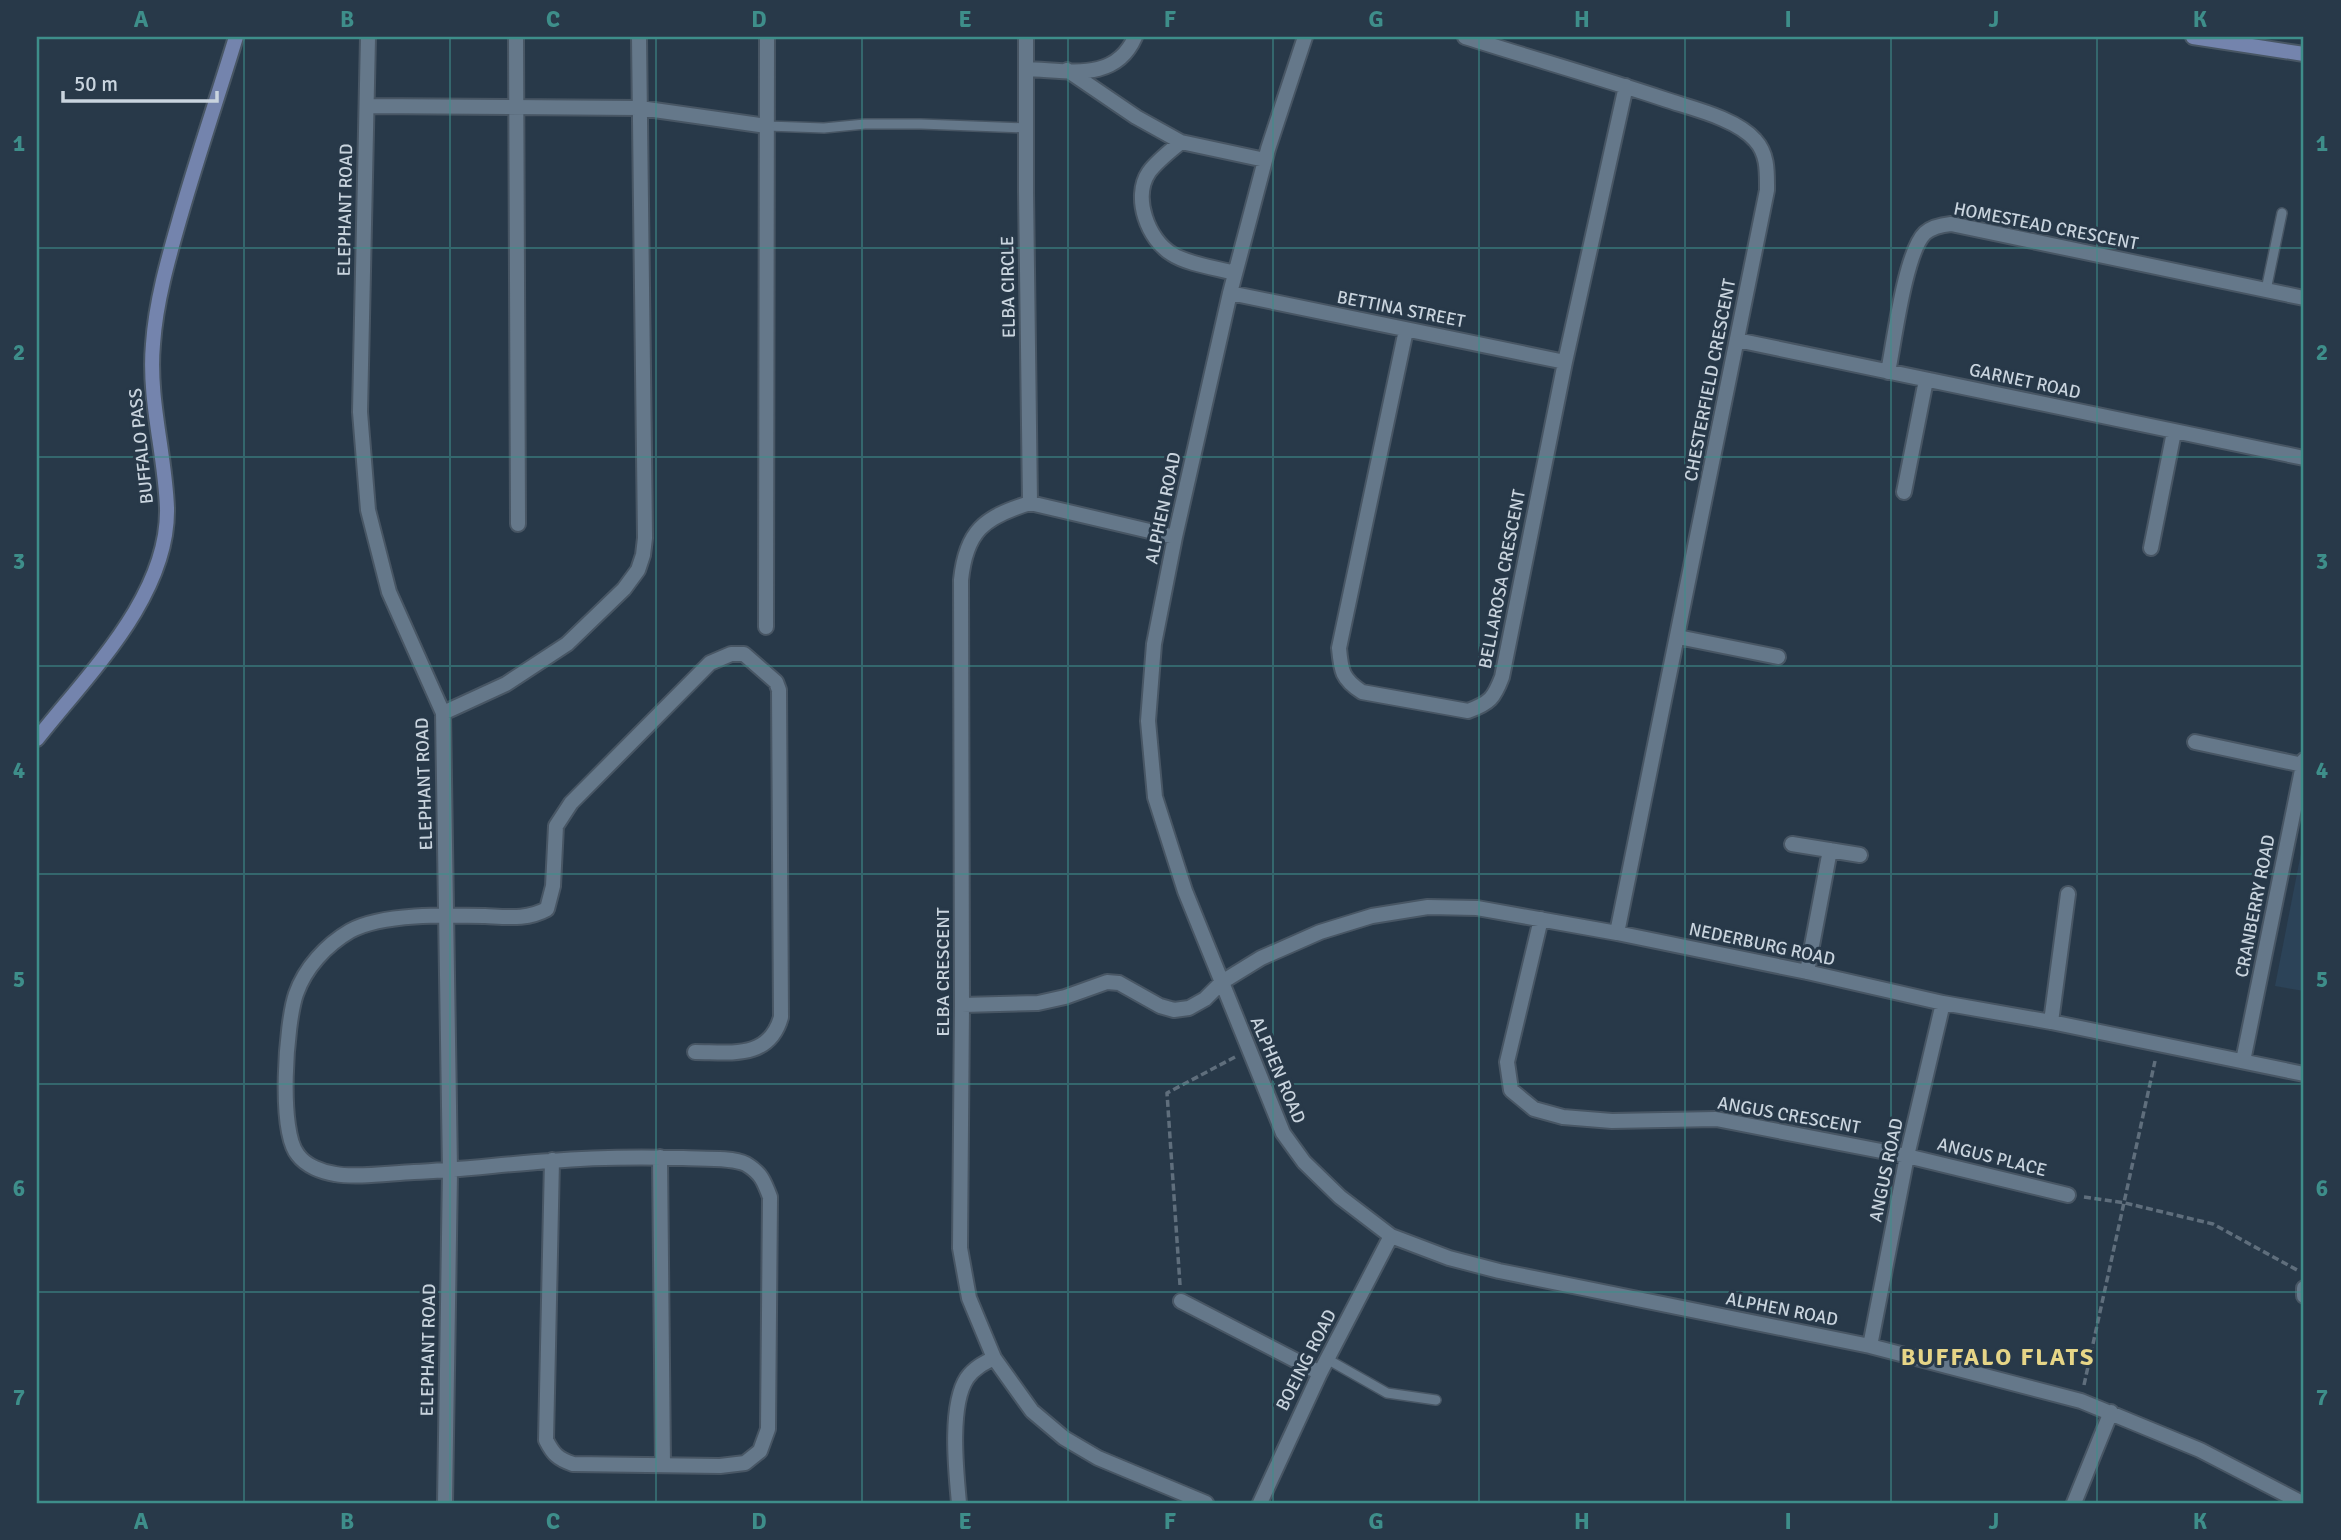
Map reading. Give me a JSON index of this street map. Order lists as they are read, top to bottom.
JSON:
{
  "streets": {
    "main road": ["BUFFALO PASS"],
    "street": [
      "ELEPHANT ROAD",
      "HOMESTEAD CRESCENT",
      "ELBA CIRCLE",
      "BETTINA STREET",
      "CHESTERFIELD CRESCENT",
      "GARNET ROAD",
      "ALPHEN ROAD",
      "BELLAROSA CRESCENT",
      "CRANBERRY ROAD",
      "NEDERBURG ROAD",
      "ELBA CRESCENT",
      "ANGUS CRESCENT",
      "ANGUS PLACE",
      "ANGUS ROAD",
      "BOEING ROAD"
    ]
  },
  "crossings": [
    ["HOMESTEAD CRESCENT", "GARNET ROAD"],
    ["ELBA CIRCLE", "ELBA CRESCENT"],
    ["BETTINA STREET", "ALPHEN ROAD"],
    ["BETTINA STREET", "BELLAROSA CRESCENT"],
    ["CHESTERFIELD CRESCENT", "GARNET ROAD"],
    ["CHESTERFIELD CRESCENT", "BELLAROSA CRESCENT"],
    ["CHESTERFIELD CRESCENT", "NEDERBURG ROAD"],
    ["ALPHEN ROAD", "NEDERBURG ROAD"],
    ["ALPHEN ROAD", "ANGUS ROAD"],
    ["ALPHEN ROAD", "BOEING ROAD"],
    ["CRANBERRY ROAD", "NEDERBURG ROAD"],
    ["NEDERBURG ROAD", "ELBA CRESCENT"],
    ["NEDERBURG ROAD", "ANGUS CRESCENT"],
    ["NEDERBURG ROAD", "ANGUS ROAD"],
    ["ANGUS CRESCENT", "ANGUS PLACE"],
    ["ANGUS CRESCENT", "ANGUS ROAD"],
    ["ANGUS PLACE", "ANGUS ROAD"]
  ],
  "districts": ["BUFFALO FLATS"],
  "scale_bar": "50 m",
  "grid": {
    "columns": [
      "A",
      "B",
      "C",
      "D",
      "E",
      "F",
      "G",
      "H",
      "I",
      "J",
      "K"
    ],
    "rows": [
      "1",
      "2",
      "3",
      "4",
      "5",
      "6",
      "7"
    ]
  }
}
